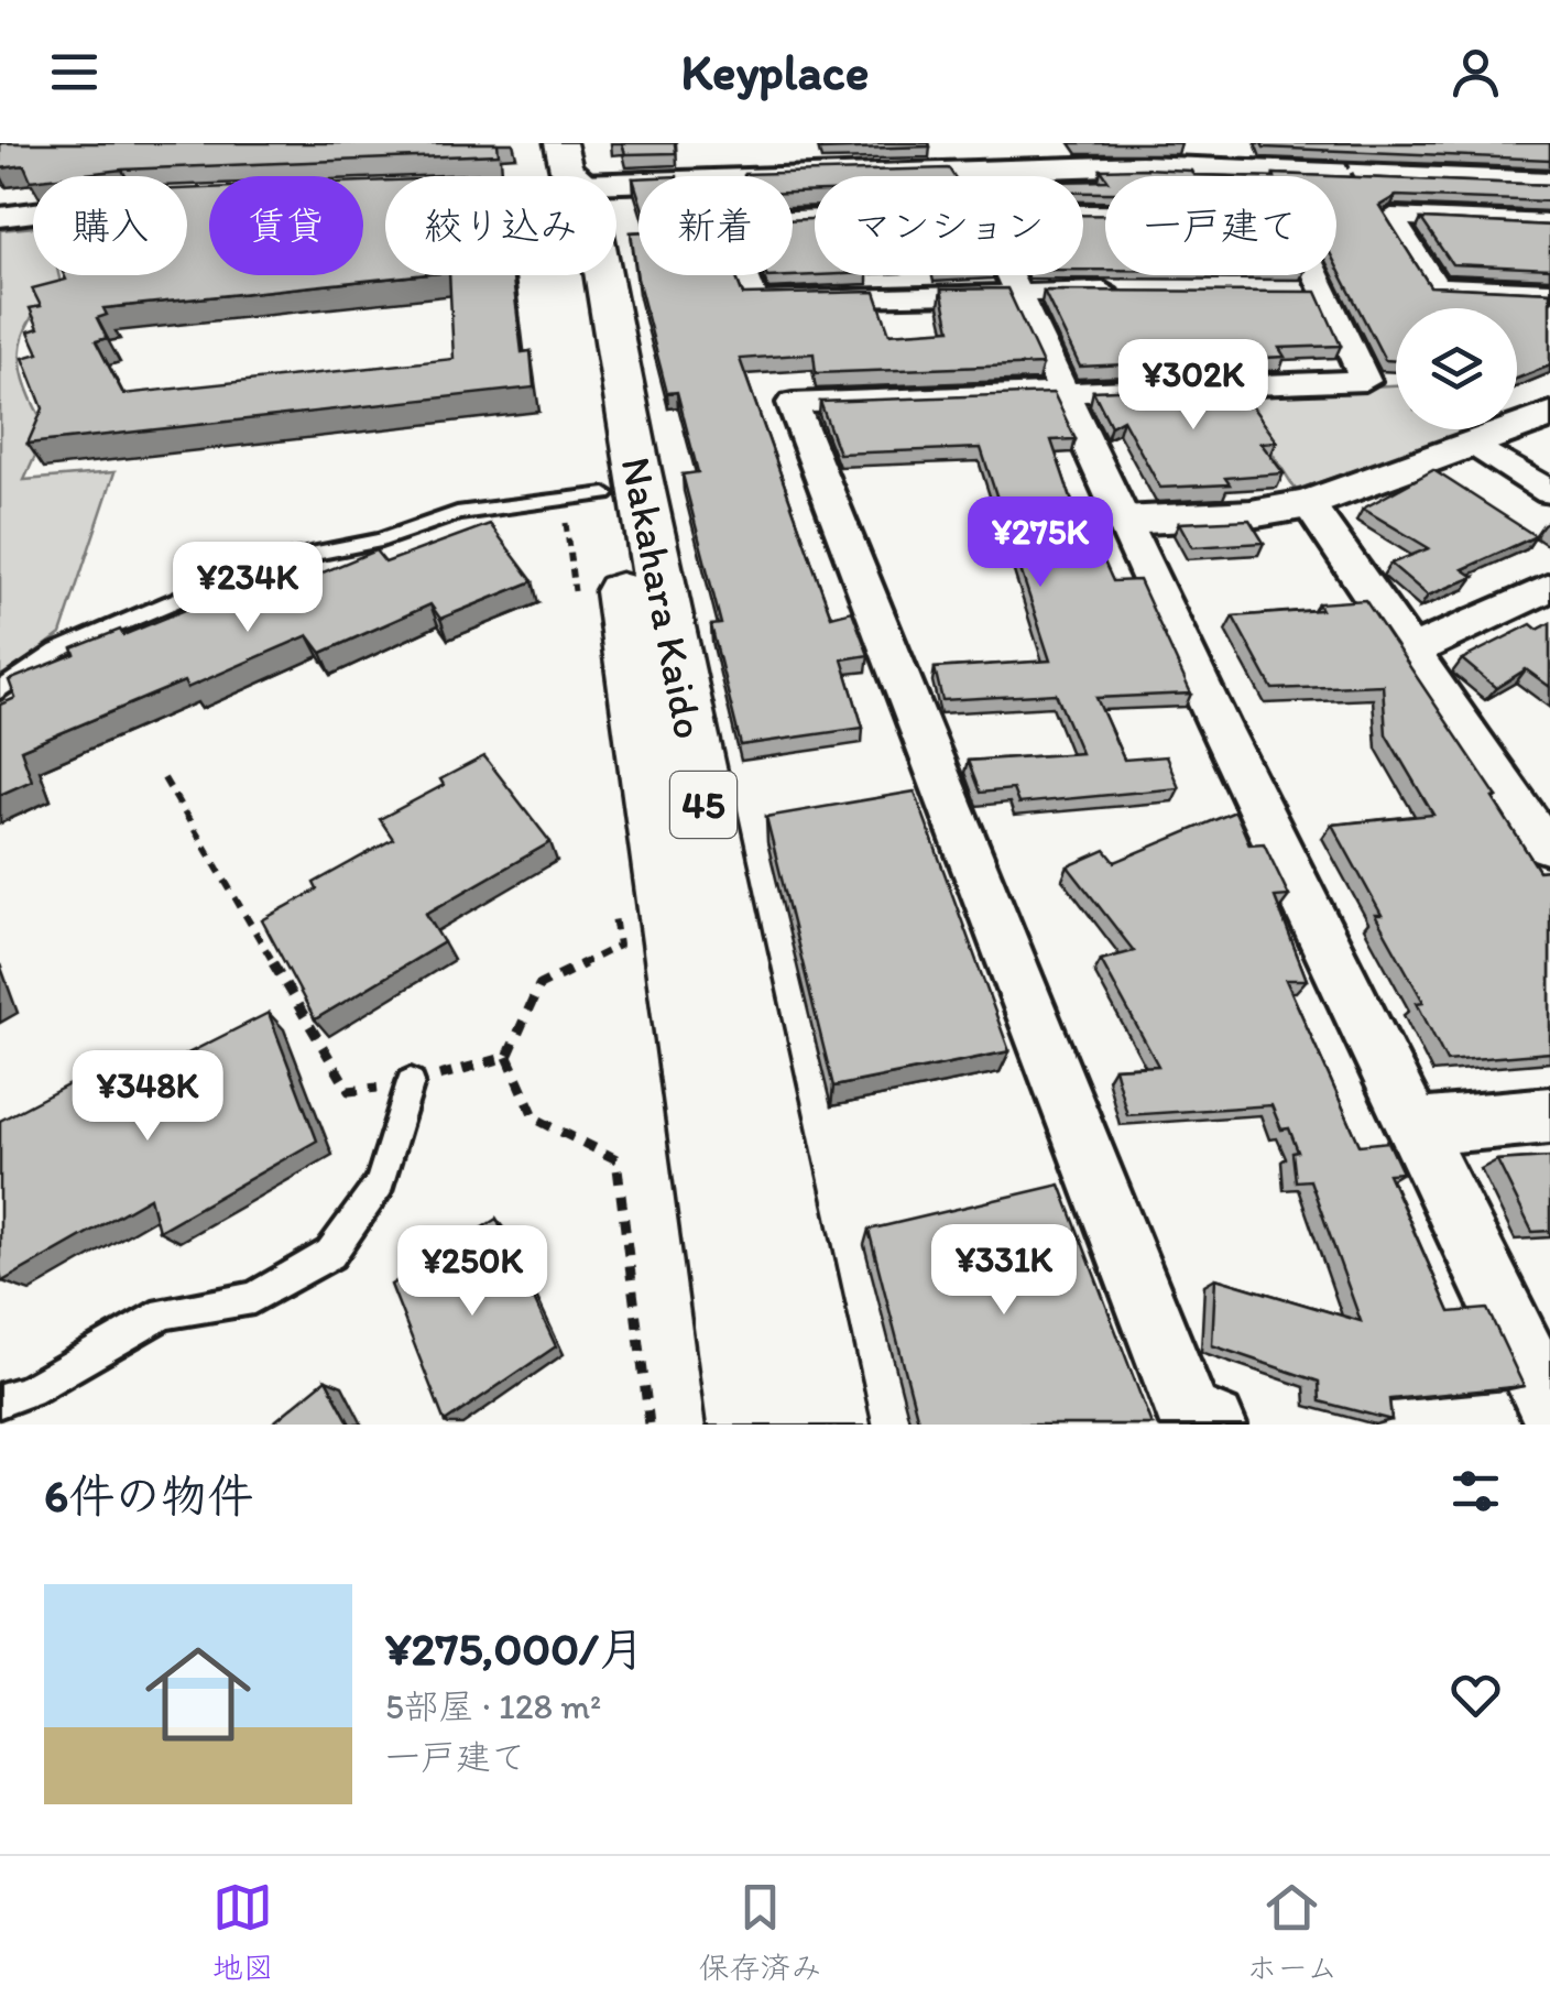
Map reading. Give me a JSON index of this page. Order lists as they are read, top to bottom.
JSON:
{
  "streets": {
    "main road": ["Nakahara Kaido", "45"]
  },
  "page": {
    "header": "Keyplace",
    "chip": [
      "購入",
      "賃貸",
      "絞り込み",
      "新着",
      "マンション",
      "一戸建て"
    ],
    "price": [
      "¥302K",
      "¥275K",
      "¥234K",
      "¥348K",
      "¥331K",
      "¥250K"
    ],
    "heading": "6件の物件",
    "list": [
      {
        "name": "¥275,000/月",
        "note": "5部屋 · 128 m² · 一戸建て"
      }
    ],
    "tabs": ["地図", "保存済み", "ホーム"]
  }
}
